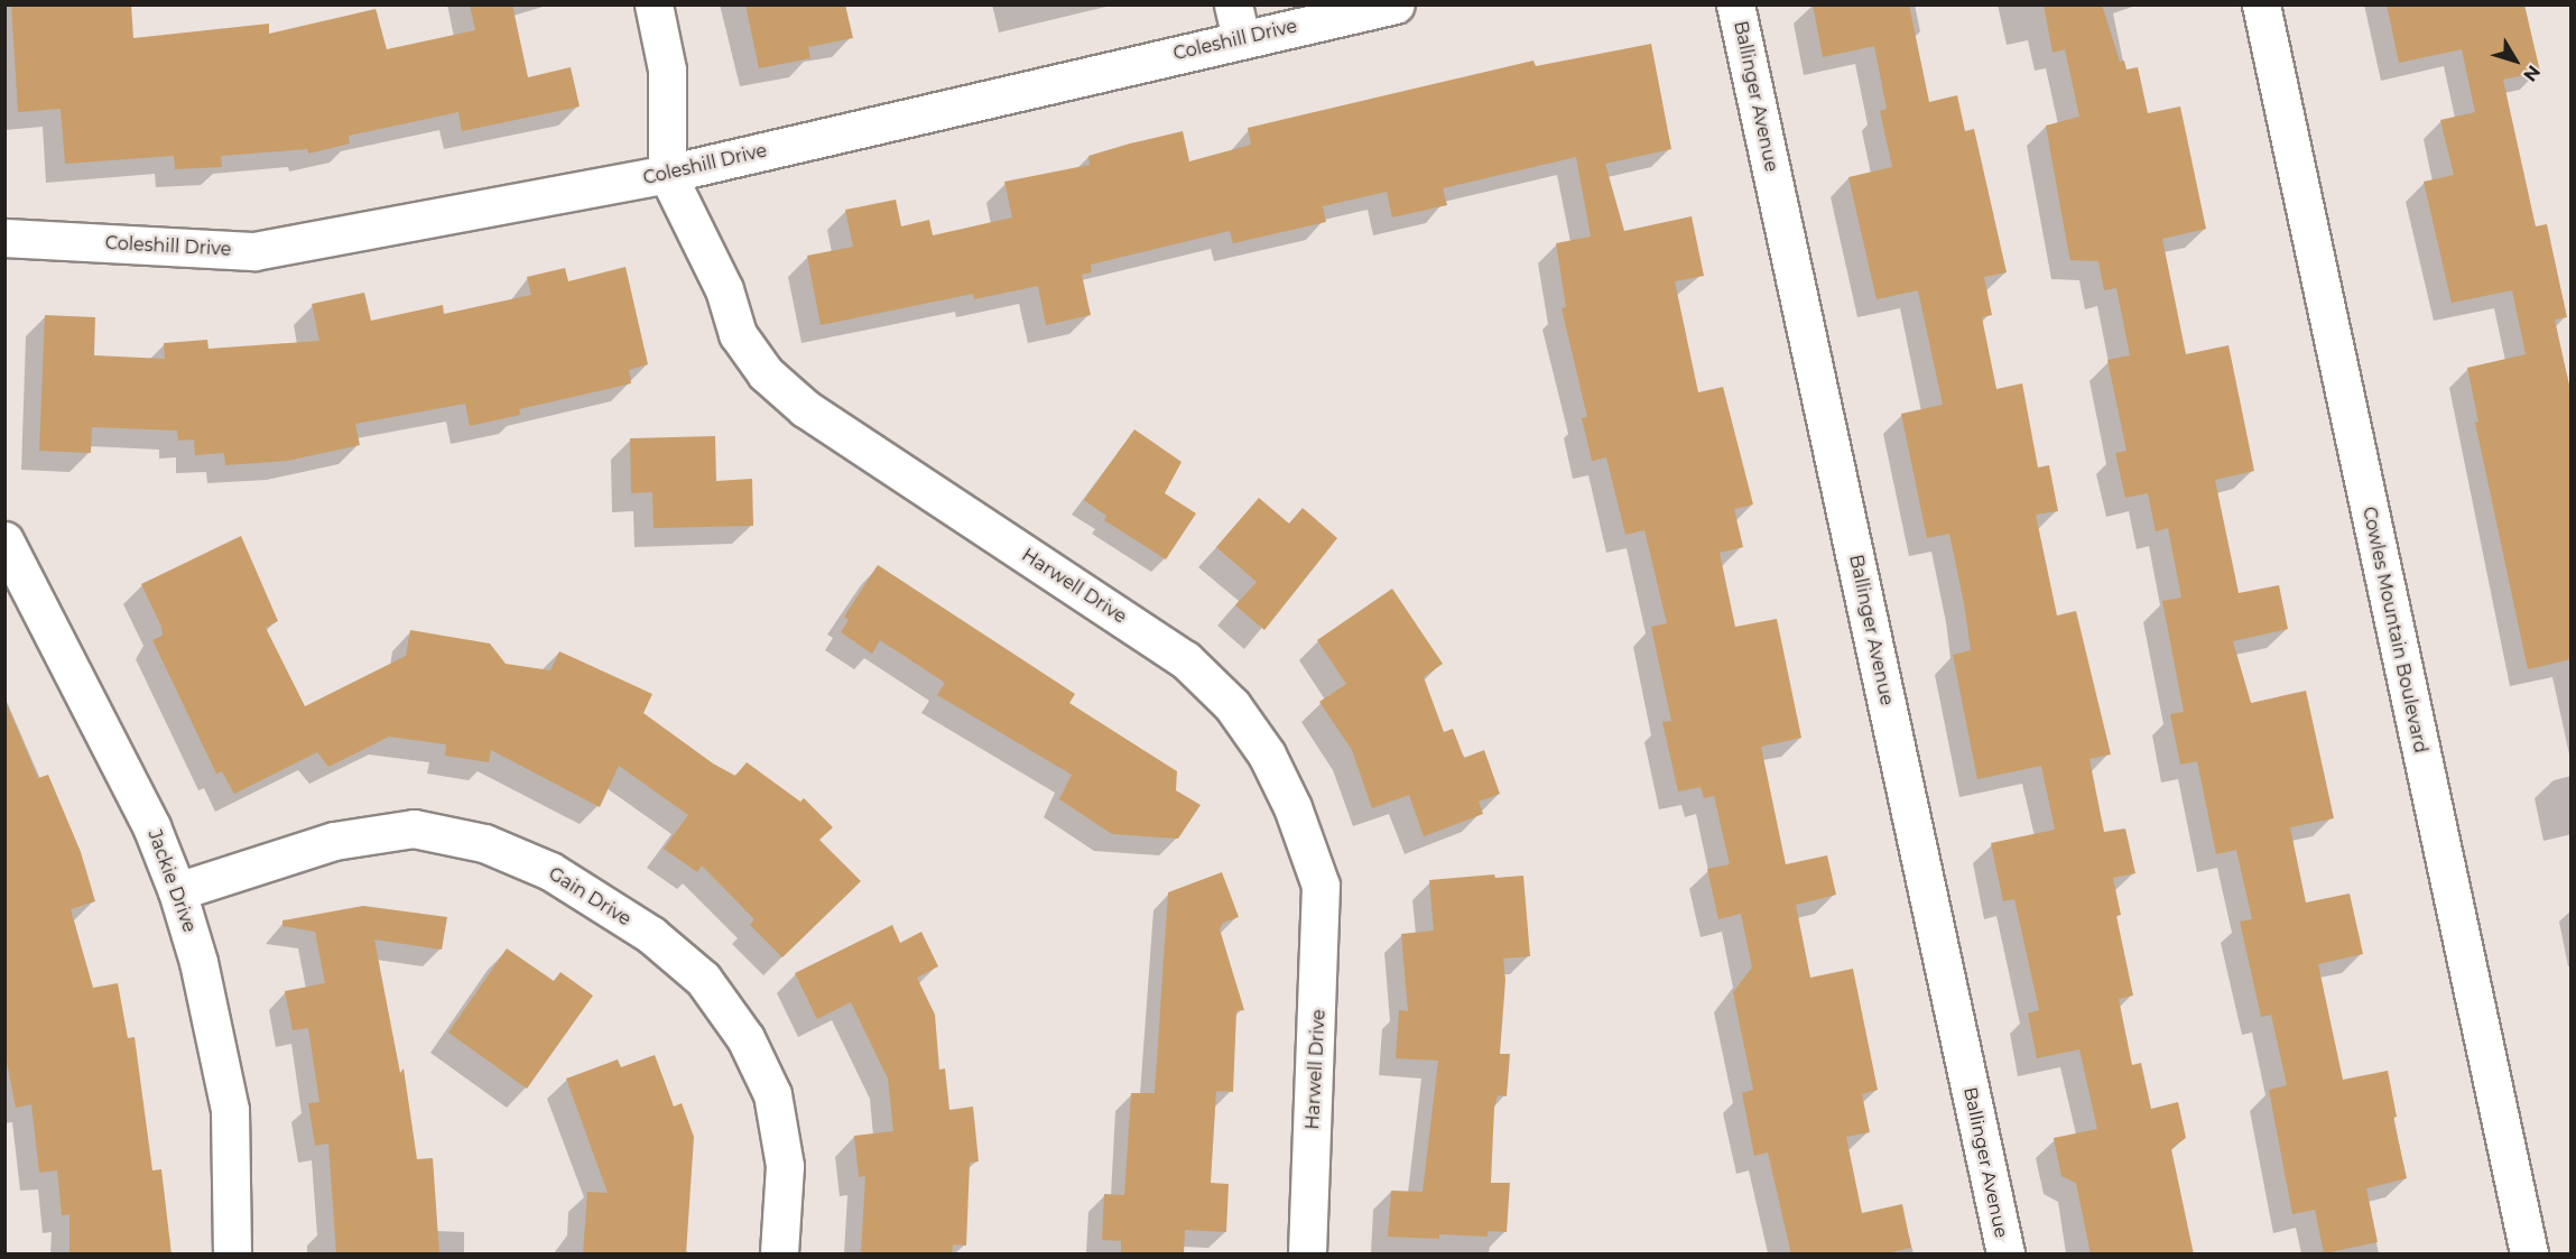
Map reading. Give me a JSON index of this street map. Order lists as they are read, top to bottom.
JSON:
{
  "streets": {
    "street": [
      "Coleshill Drive",
      "Ballinger Avenue",
      "Harwell Drive",
      "Cowles Mountain Boulevard",
      "Jackie Drive",
      "Gain Drive"
    ]
  },
  "crossings": [
    ["Coleshill Drive", "Harwell Drive"],
    ["Jackie Drive", "Gain Drive"]
  ],
  "north": "bottom right"
}
